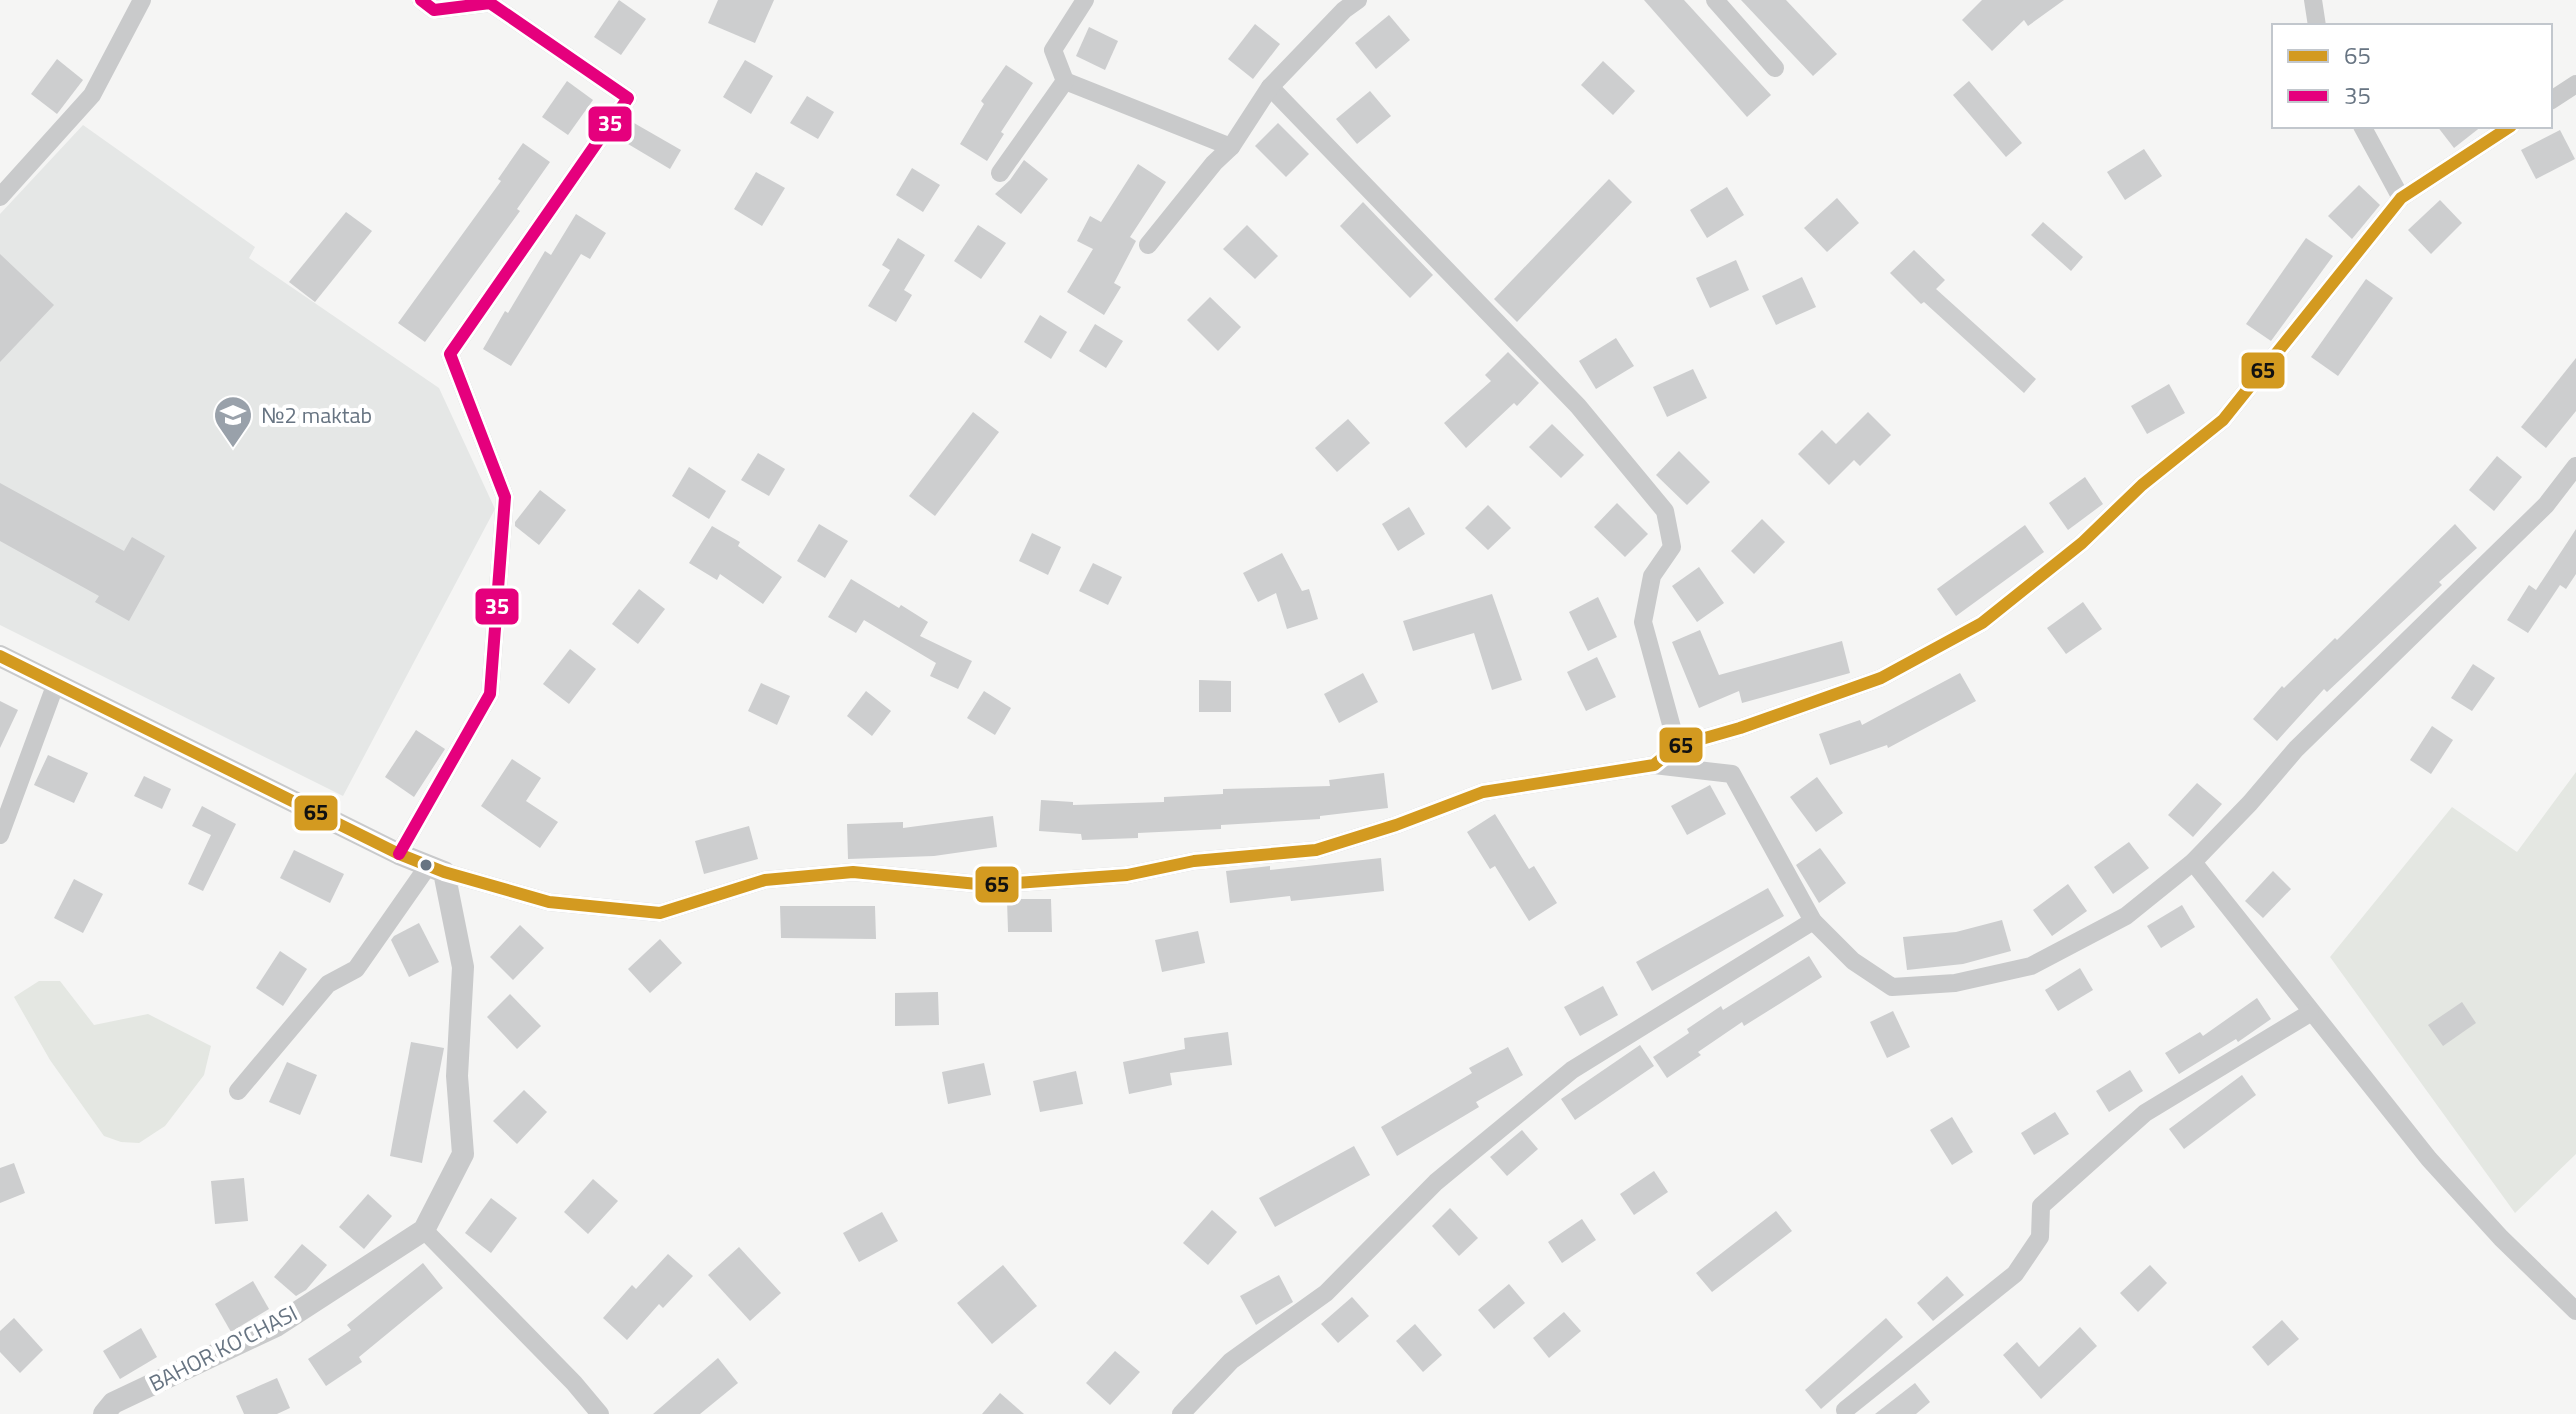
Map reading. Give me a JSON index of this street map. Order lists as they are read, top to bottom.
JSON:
{
  "streets": {
    "street": ["BAHOR KO'CHASI"]
  },
  "places": {
    "school or university": ["№2 maktab"]
  },
  "lines": ["transit line 35", "transit line 65"],
  "legend": ["65", "35"]
}
